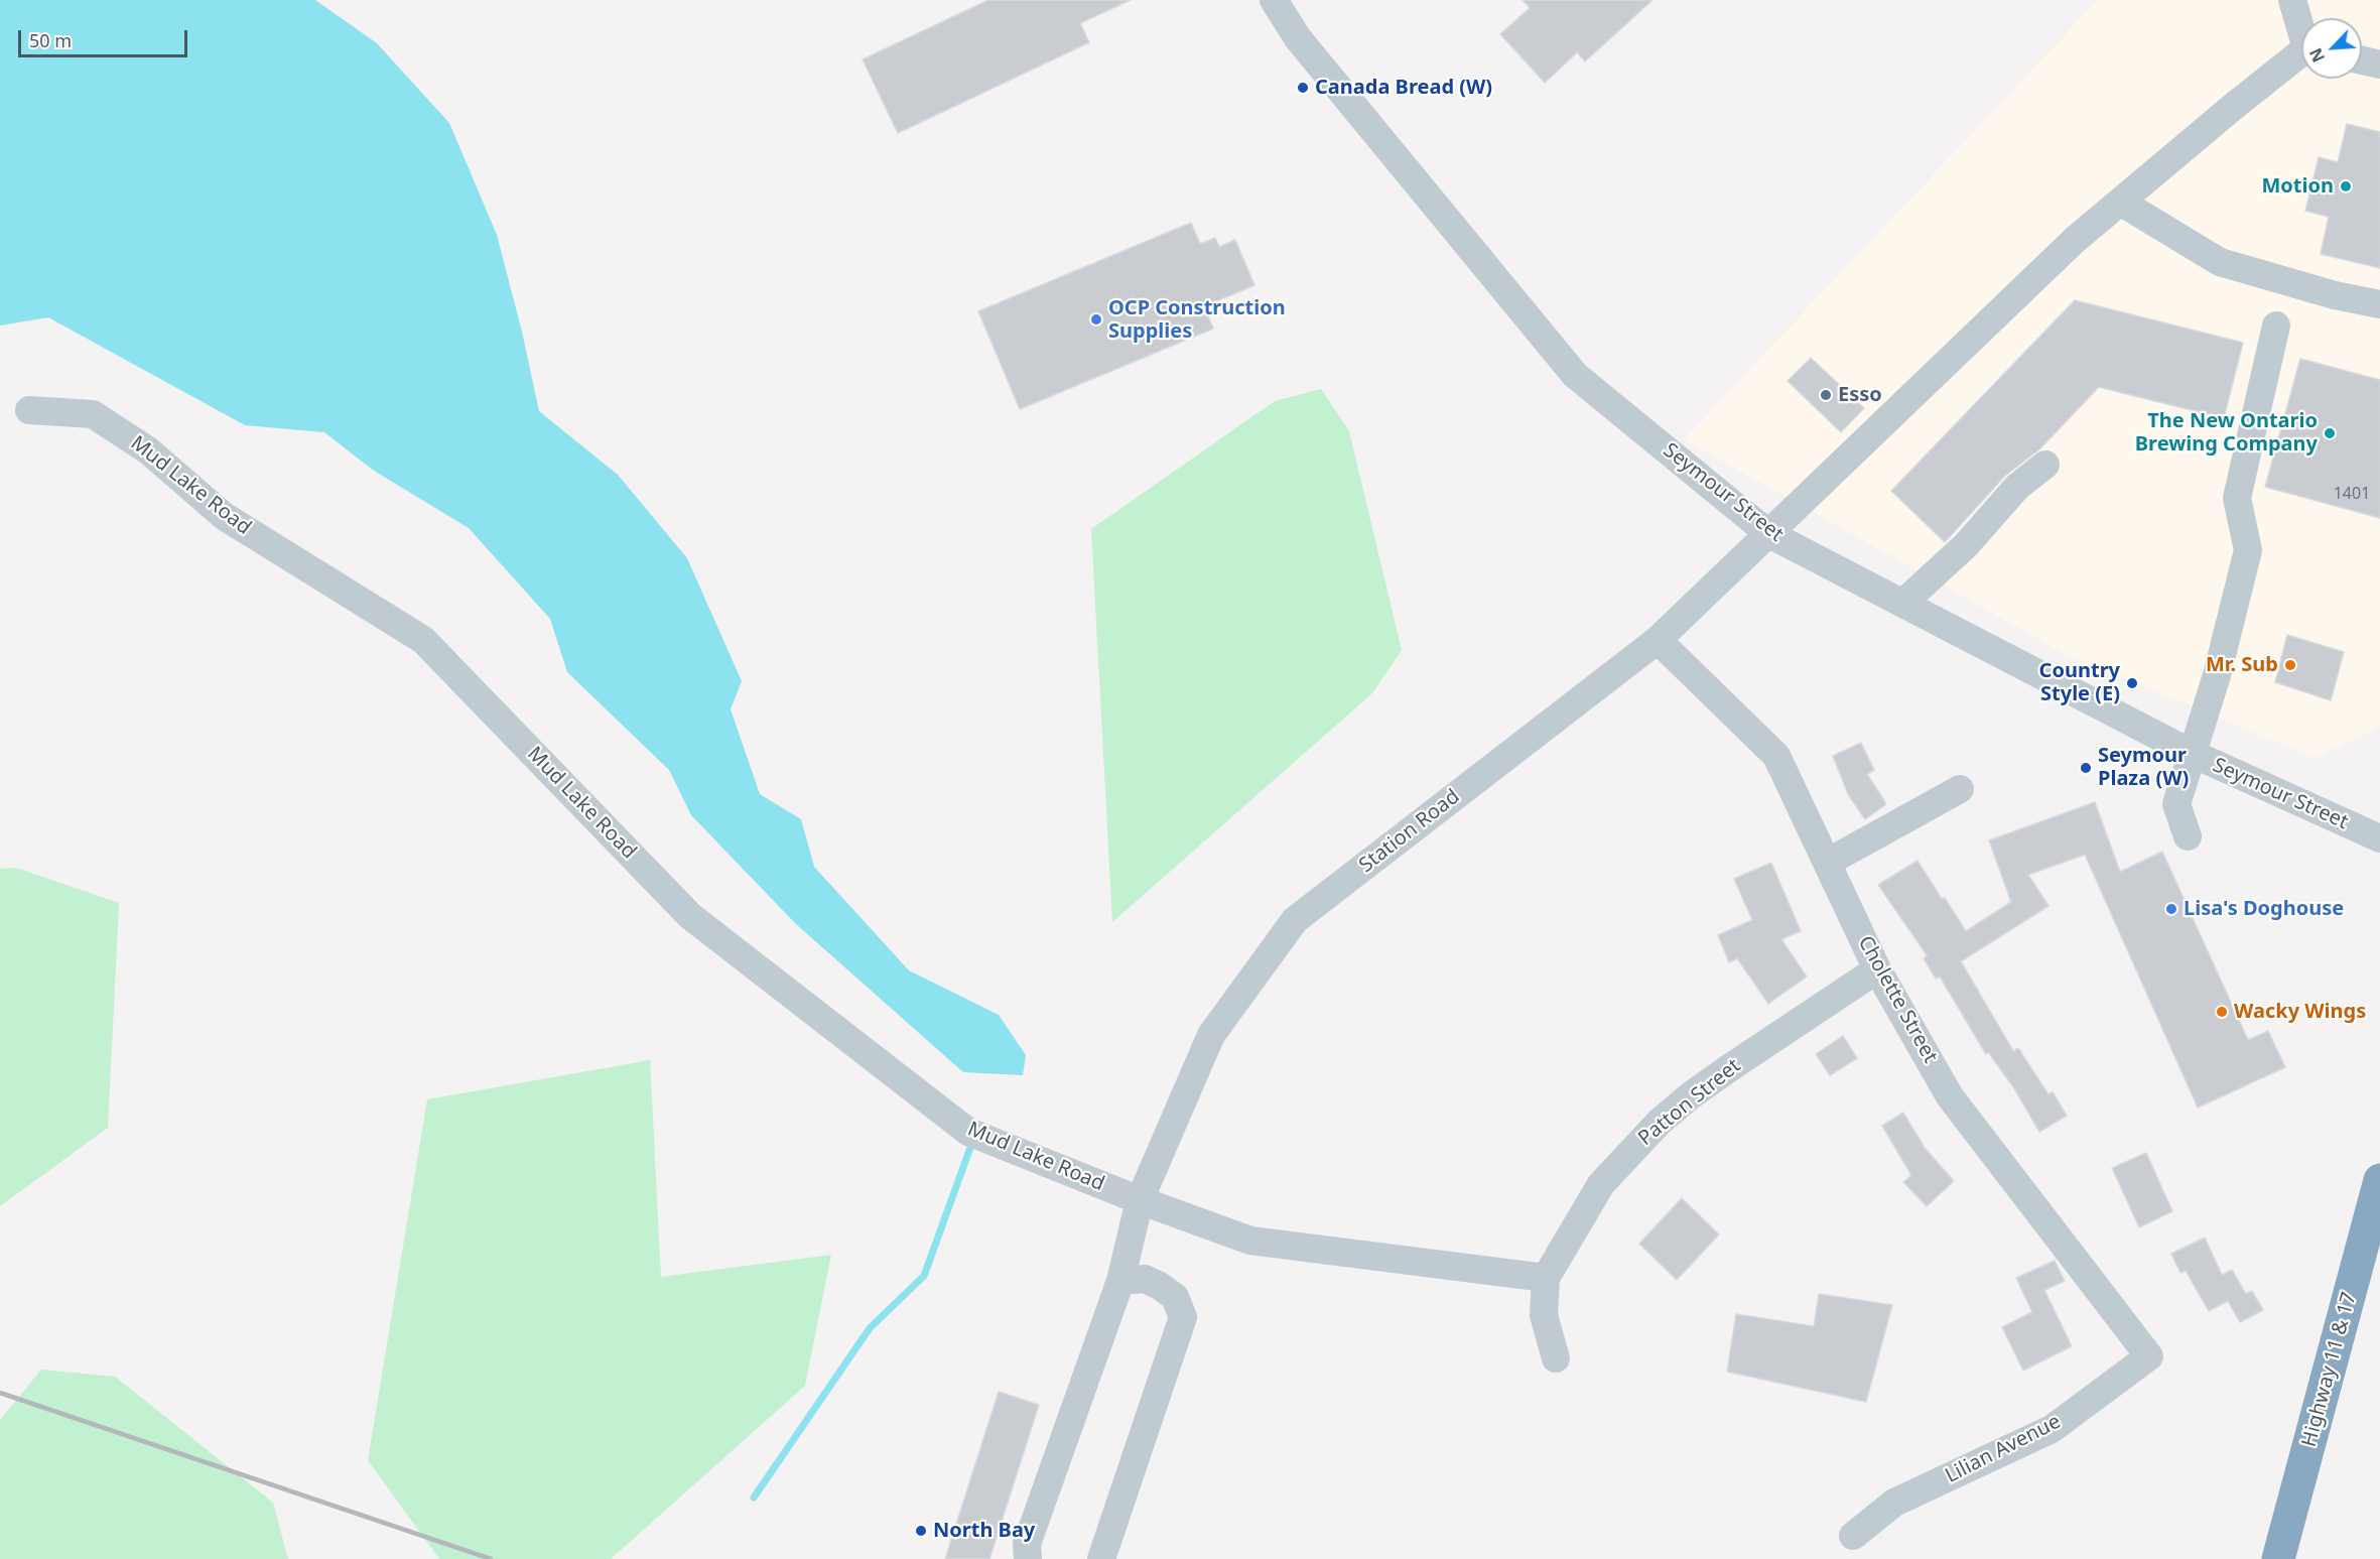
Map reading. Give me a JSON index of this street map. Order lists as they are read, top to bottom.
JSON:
{
  "streets": {
    "highway": ["Highway 11 & 17"],
    "street": [
      "Mud Lake Road",
      "Seymour Street",
      "Station Road",
      "Cholette Street",
      "Patton Street",
      "Lilian Avenue"
    ]
  },
  "crossings": [
    ["Mud Lake Road", "Station Road"],
    ["Seymour Street", "Station Road"],
    ["Station Road", "Cholette Street"],
    ["Cholette Street", "Patton Street"],
    ["Cholette Street", "Lilian Avenue"]
  ],
  "places": [
    "Canada Bread (W)",
    "Motion",
    "OCP Construction Supplies",
    "Esso",
    "The New Ontario Brewing Company",
    "Mr. Sub",
    "Country Style (E)",
    "Seymour Plaza (W)",
    "Lisa's Doghouse",
    "Wacky Wings",
    "North Bay"
  ],
  "house_numbers": ["1401"],
  "scale_bar": "50 m",
  "north": "bottom left"
}
